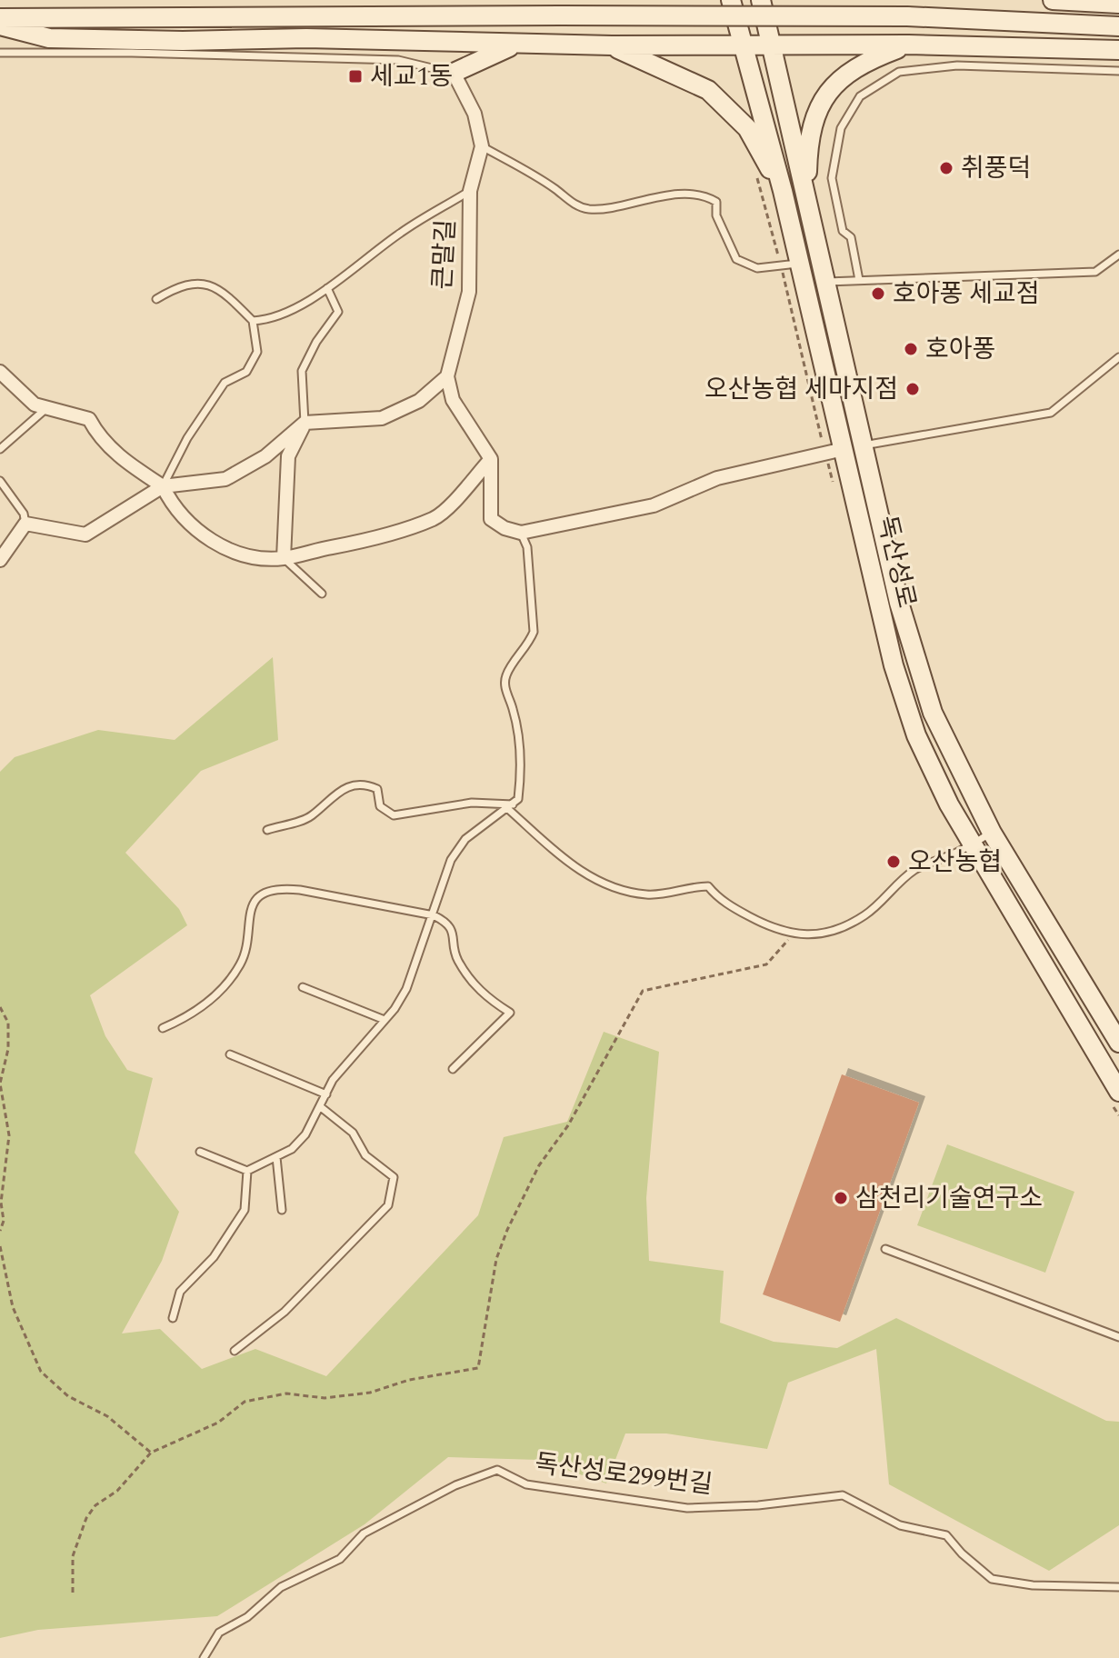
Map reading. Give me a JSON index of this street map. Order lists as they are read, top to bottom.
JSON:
{
  "streets": {
    "street": ["큰말길", "독산성로"],
    "lane": ["독산성로299번길"]
  },
  "places": {
    "transit": ["세교1동"],
    "other": [
      "취풍덕",
      "호아퐁 세교점",
      "호아퐁",
      "오산농협 세마지점",
      "오산농협",
      "삼천리기술연구소"
    ]
  }
}
